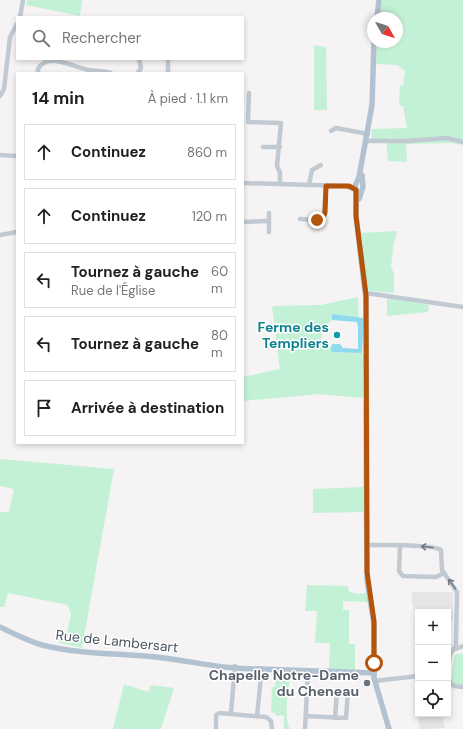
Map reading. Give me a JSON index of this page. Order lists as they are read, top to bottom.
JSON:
{
  "streets": {
    "main road": ["Rue de Lambersart"]
  },
  "places": ["Ferme des Templiers", "Chapelle Notre-Dame du Cheneau"],
  "north": "bottom right",
  "page": {
    "search": "Rechercher",
    "heading": ["14 min", "À pied · 1.1 km"],
    "list": [
      ["Continuez", "860 m"],
      ["Continuez", "120 m"],
      ["Tournez à gauche", "Rue de l'Église", "60 m"],
      ["Tournez à gauche", "80 m"],
      "Arrivée à destination"
    ],
    "map_buttons": ["+", "−"]
  }
}
